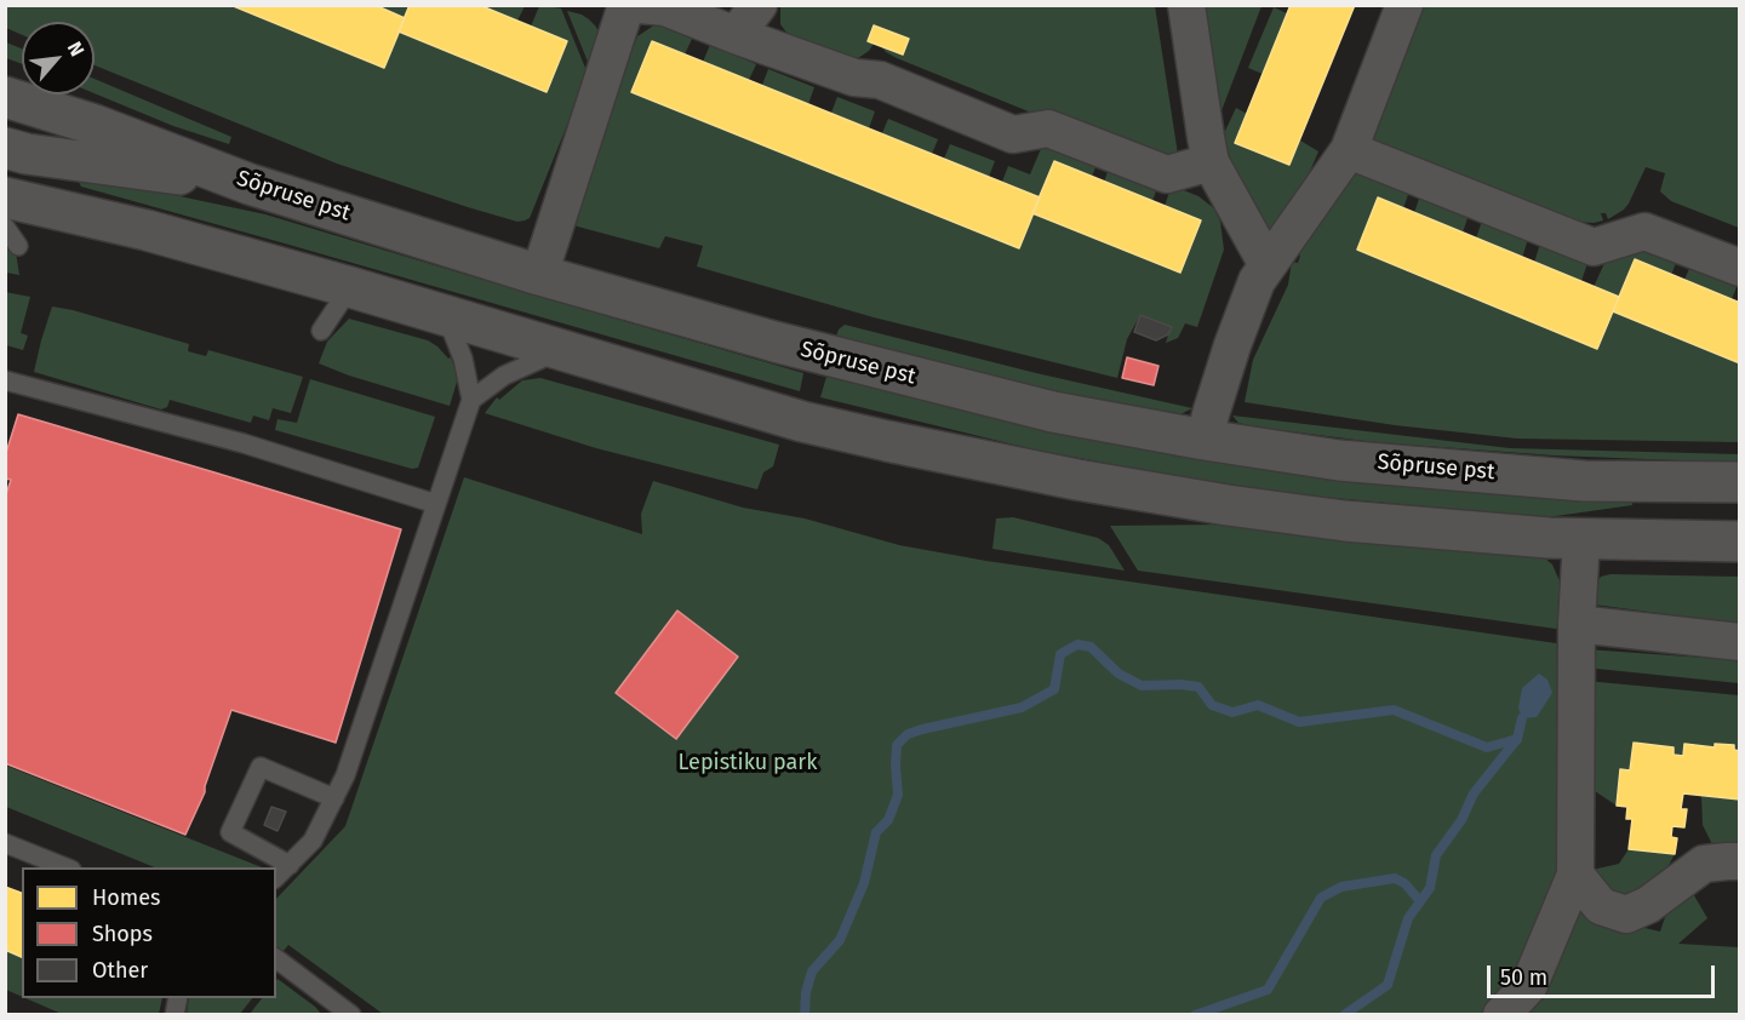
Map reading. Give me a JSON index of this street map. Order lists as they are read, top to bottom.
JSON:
{
  "streets": {
    "main road": ["Sõpruse pst"]
  },
  "parks": ["Lepistiku park"],
  "legend": ["Homes", "Shops", "Other"],
  "scale_bar": "50 m",
  "north": "top right"
}
